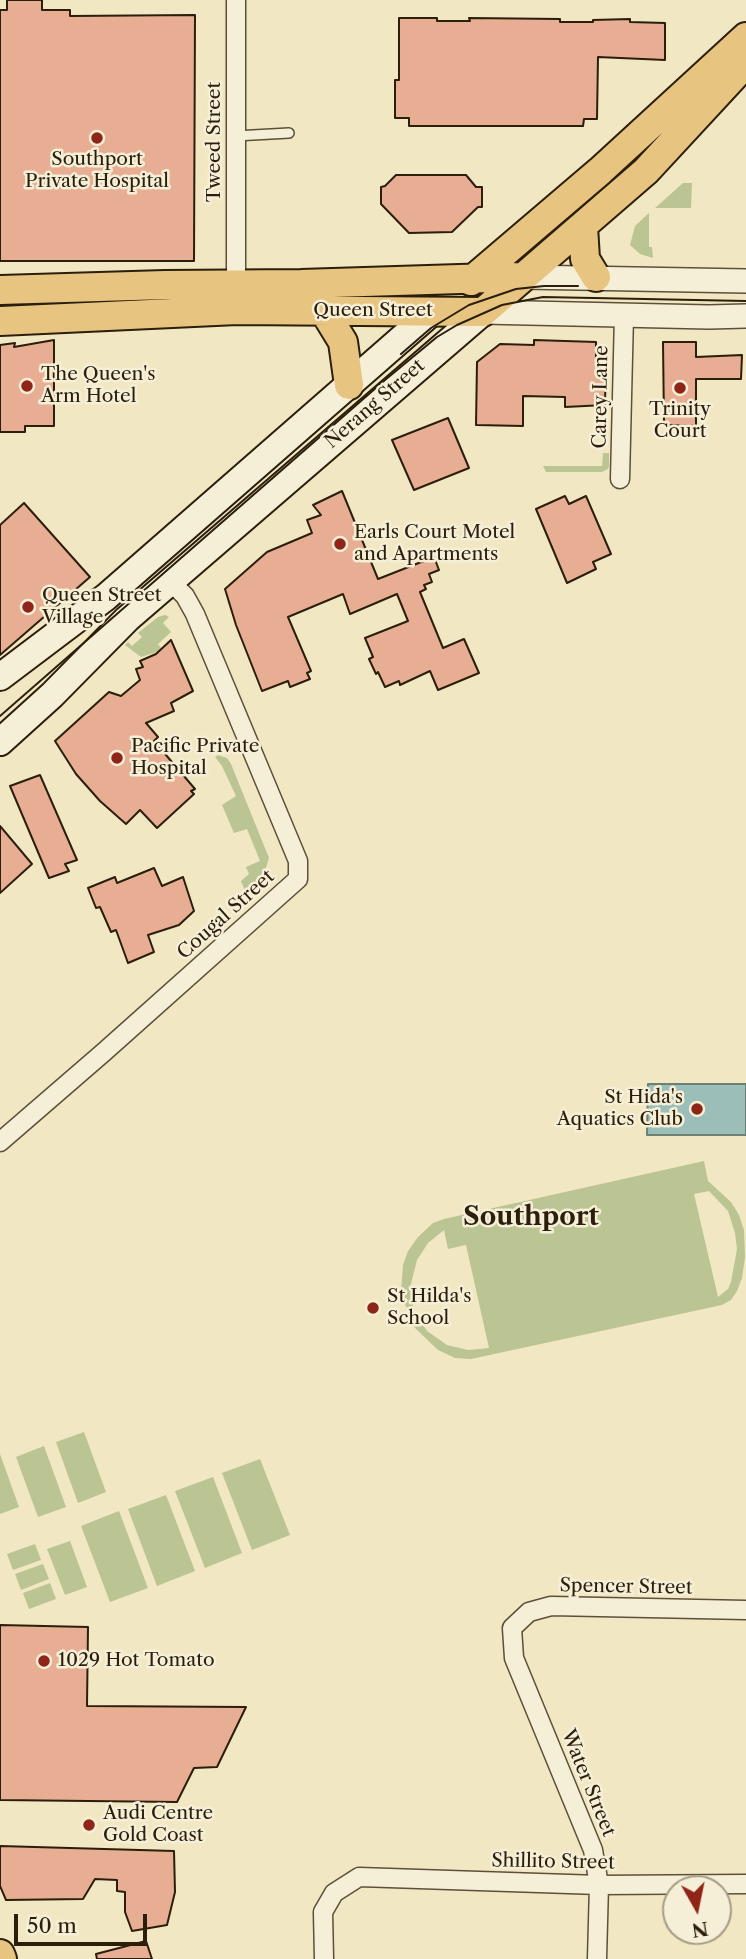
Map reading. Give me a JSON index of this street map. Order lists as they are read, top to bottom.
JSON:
{
  "streets": {
    "main road": ["Queen Street", "Nerang Street"],
    "street": [
      "Tweed Street",
      "Carey Lane",
      "Cougal Street",
      "Spencer Street",
      "Water Street",
      "Shillito Street"
    ]
  },
  "crossings": [
    ["Tweed Street", "Queen Street"],
    ["Queen Street", "Carey Lane"],
    ["Queen Street", "Nerang Street"],
    ["Nerang Street", "Cougal Street"],
    ["Spencer Street", "Water Street"],
    ["Water Street", "Shillito Street"]
  ],
  "districts": ["Southport"],
  "places": [
    "Southport Private Hospital",
    "The Queen's Arm Hotel",
    "Trinity Court",
    "Earls Court Motel and Apartments",
    "Queen Street Village",
    "Pacific Private Hospital",
    "St Hida's Aquatics Club",
    "St Hilda's School",
    "1029 Hot Tomato",
    "Audi Centre Gold Coast"
  ],
  "scale_bar": "50 m",
  "north": "bottom"
}
